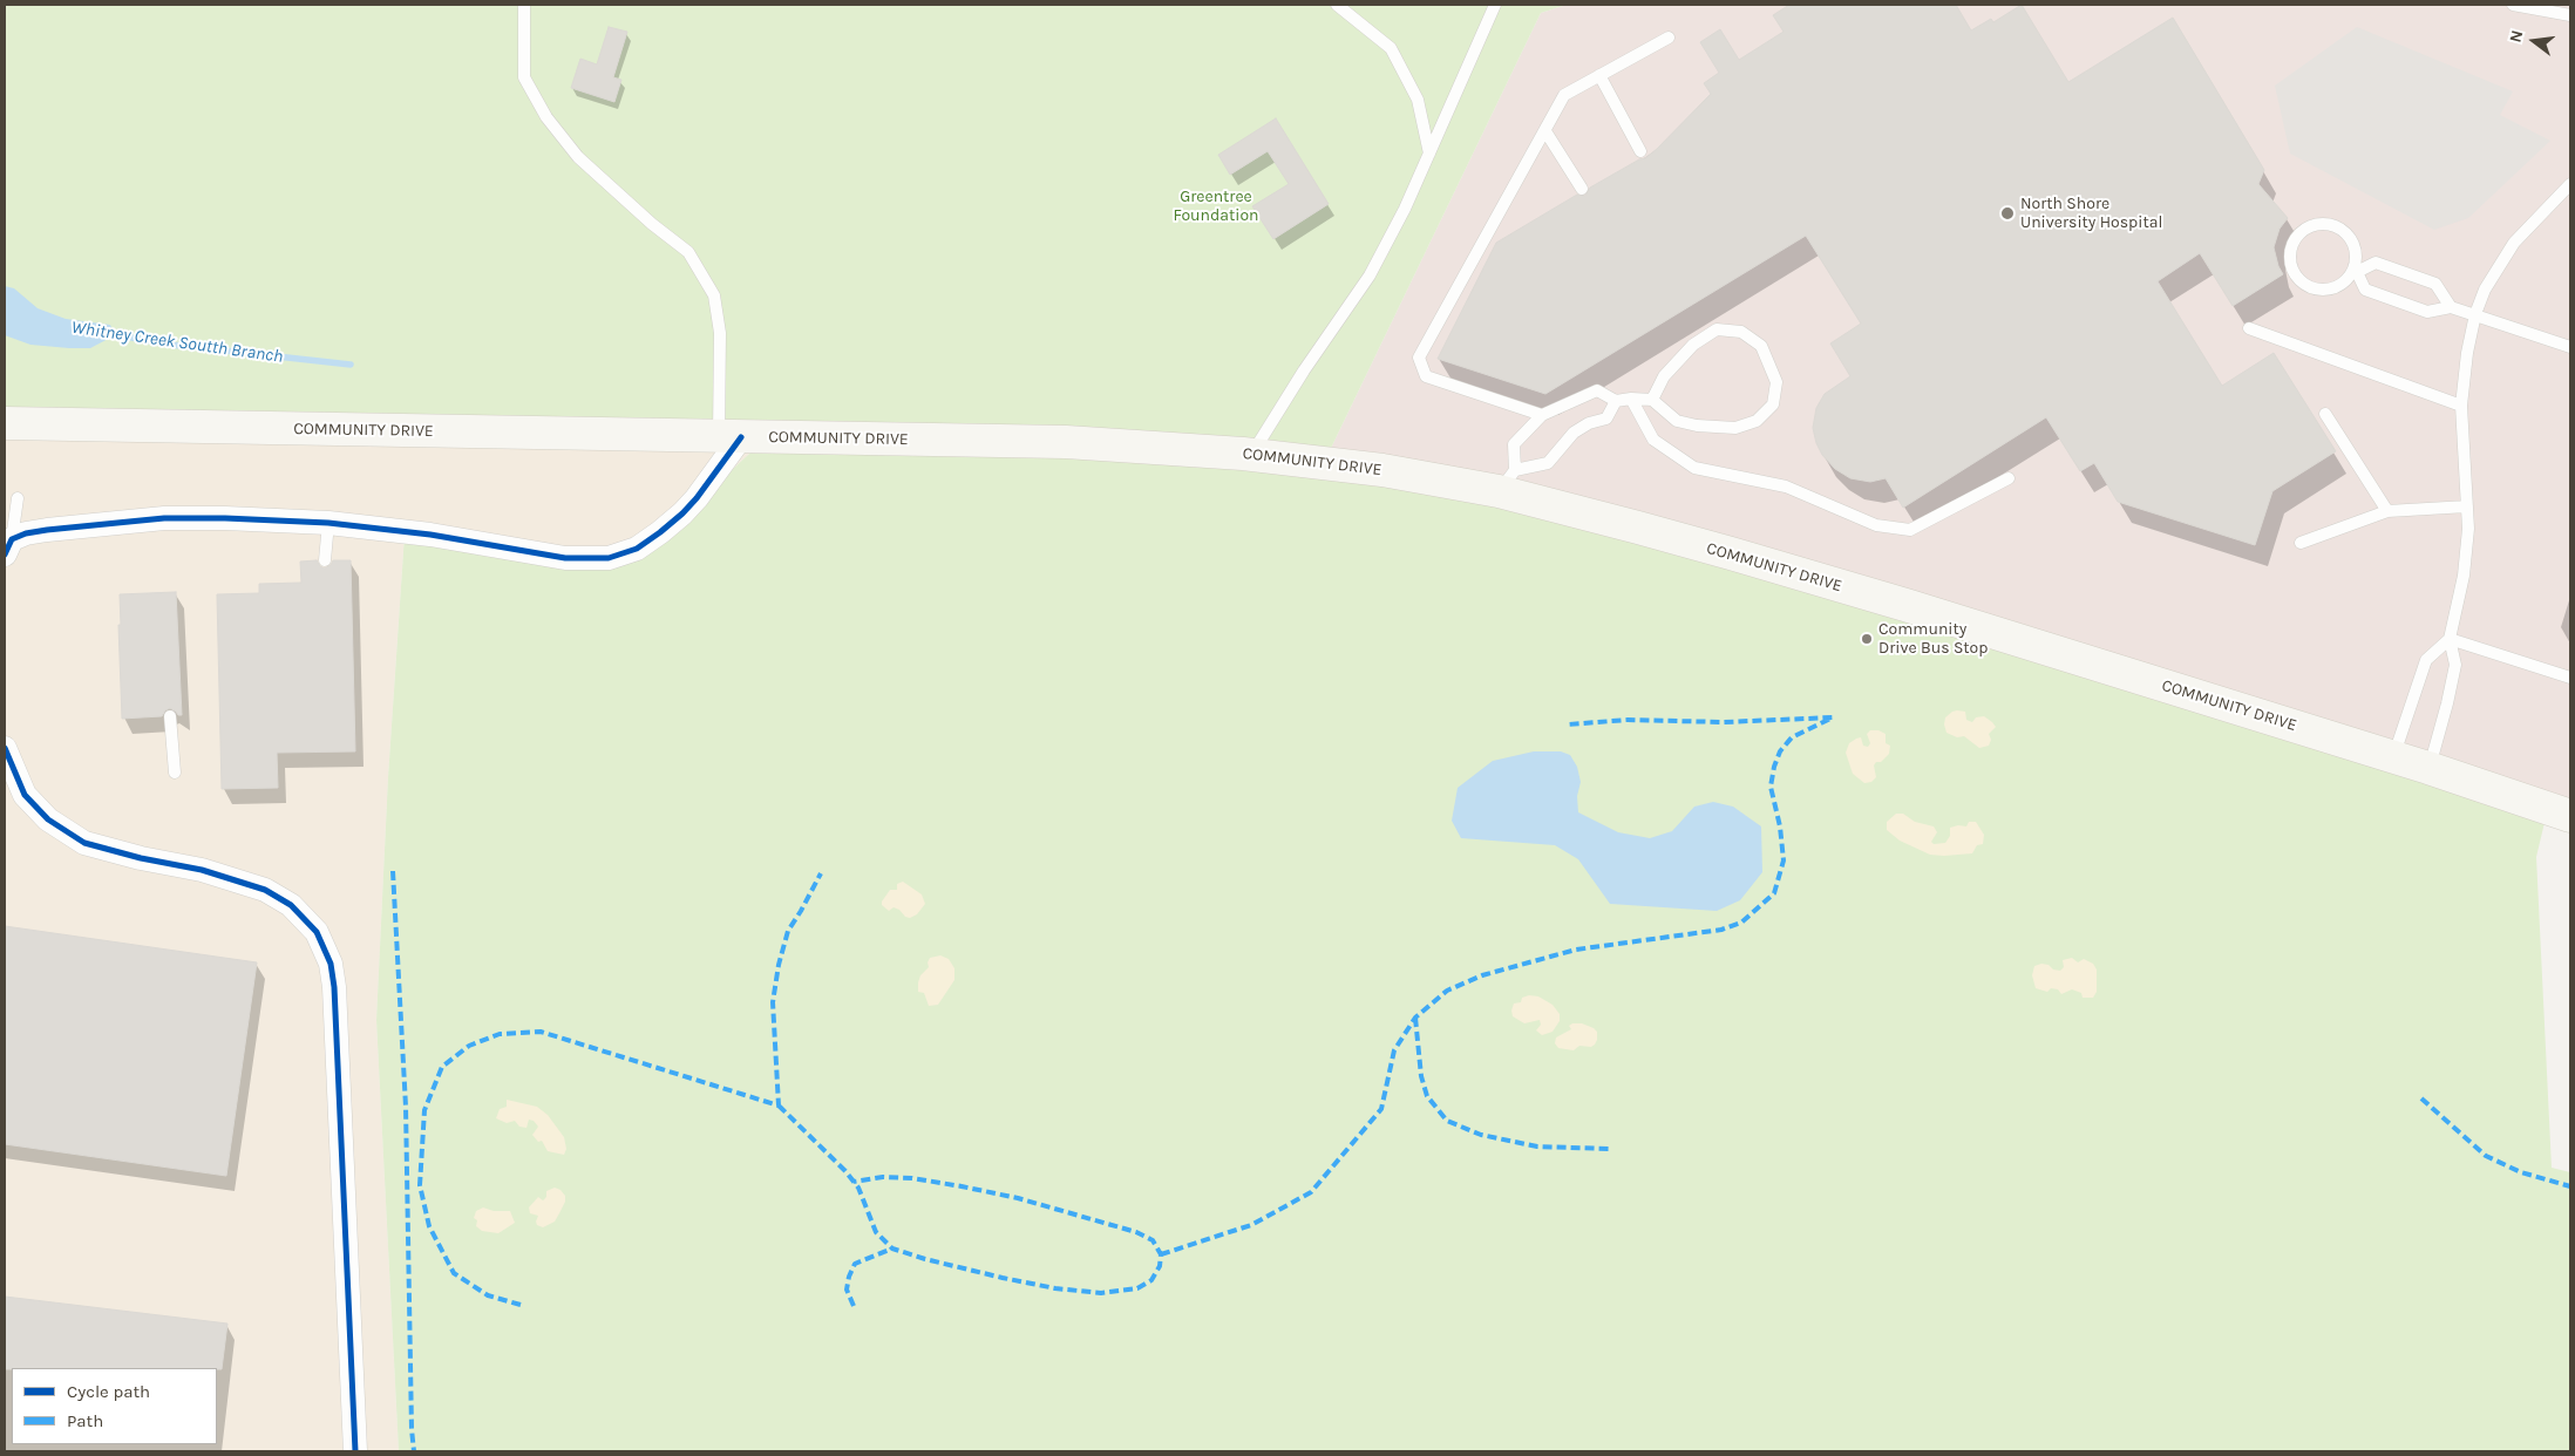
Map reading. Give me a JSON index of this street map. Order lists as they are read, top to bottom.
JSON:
{
  "streets": {
    "main road": ["COMMUNITY DRIVE"]
  },
  "water": ["Whitney Creek Soutth Branch"],
  "parks": ["Greentree Foundation"],
  "places": ["North Shore University Hospital", "Community Drive Bus Stop"],
  "legend": ["Cycle path", "Path"],
  "north": "left"
}
